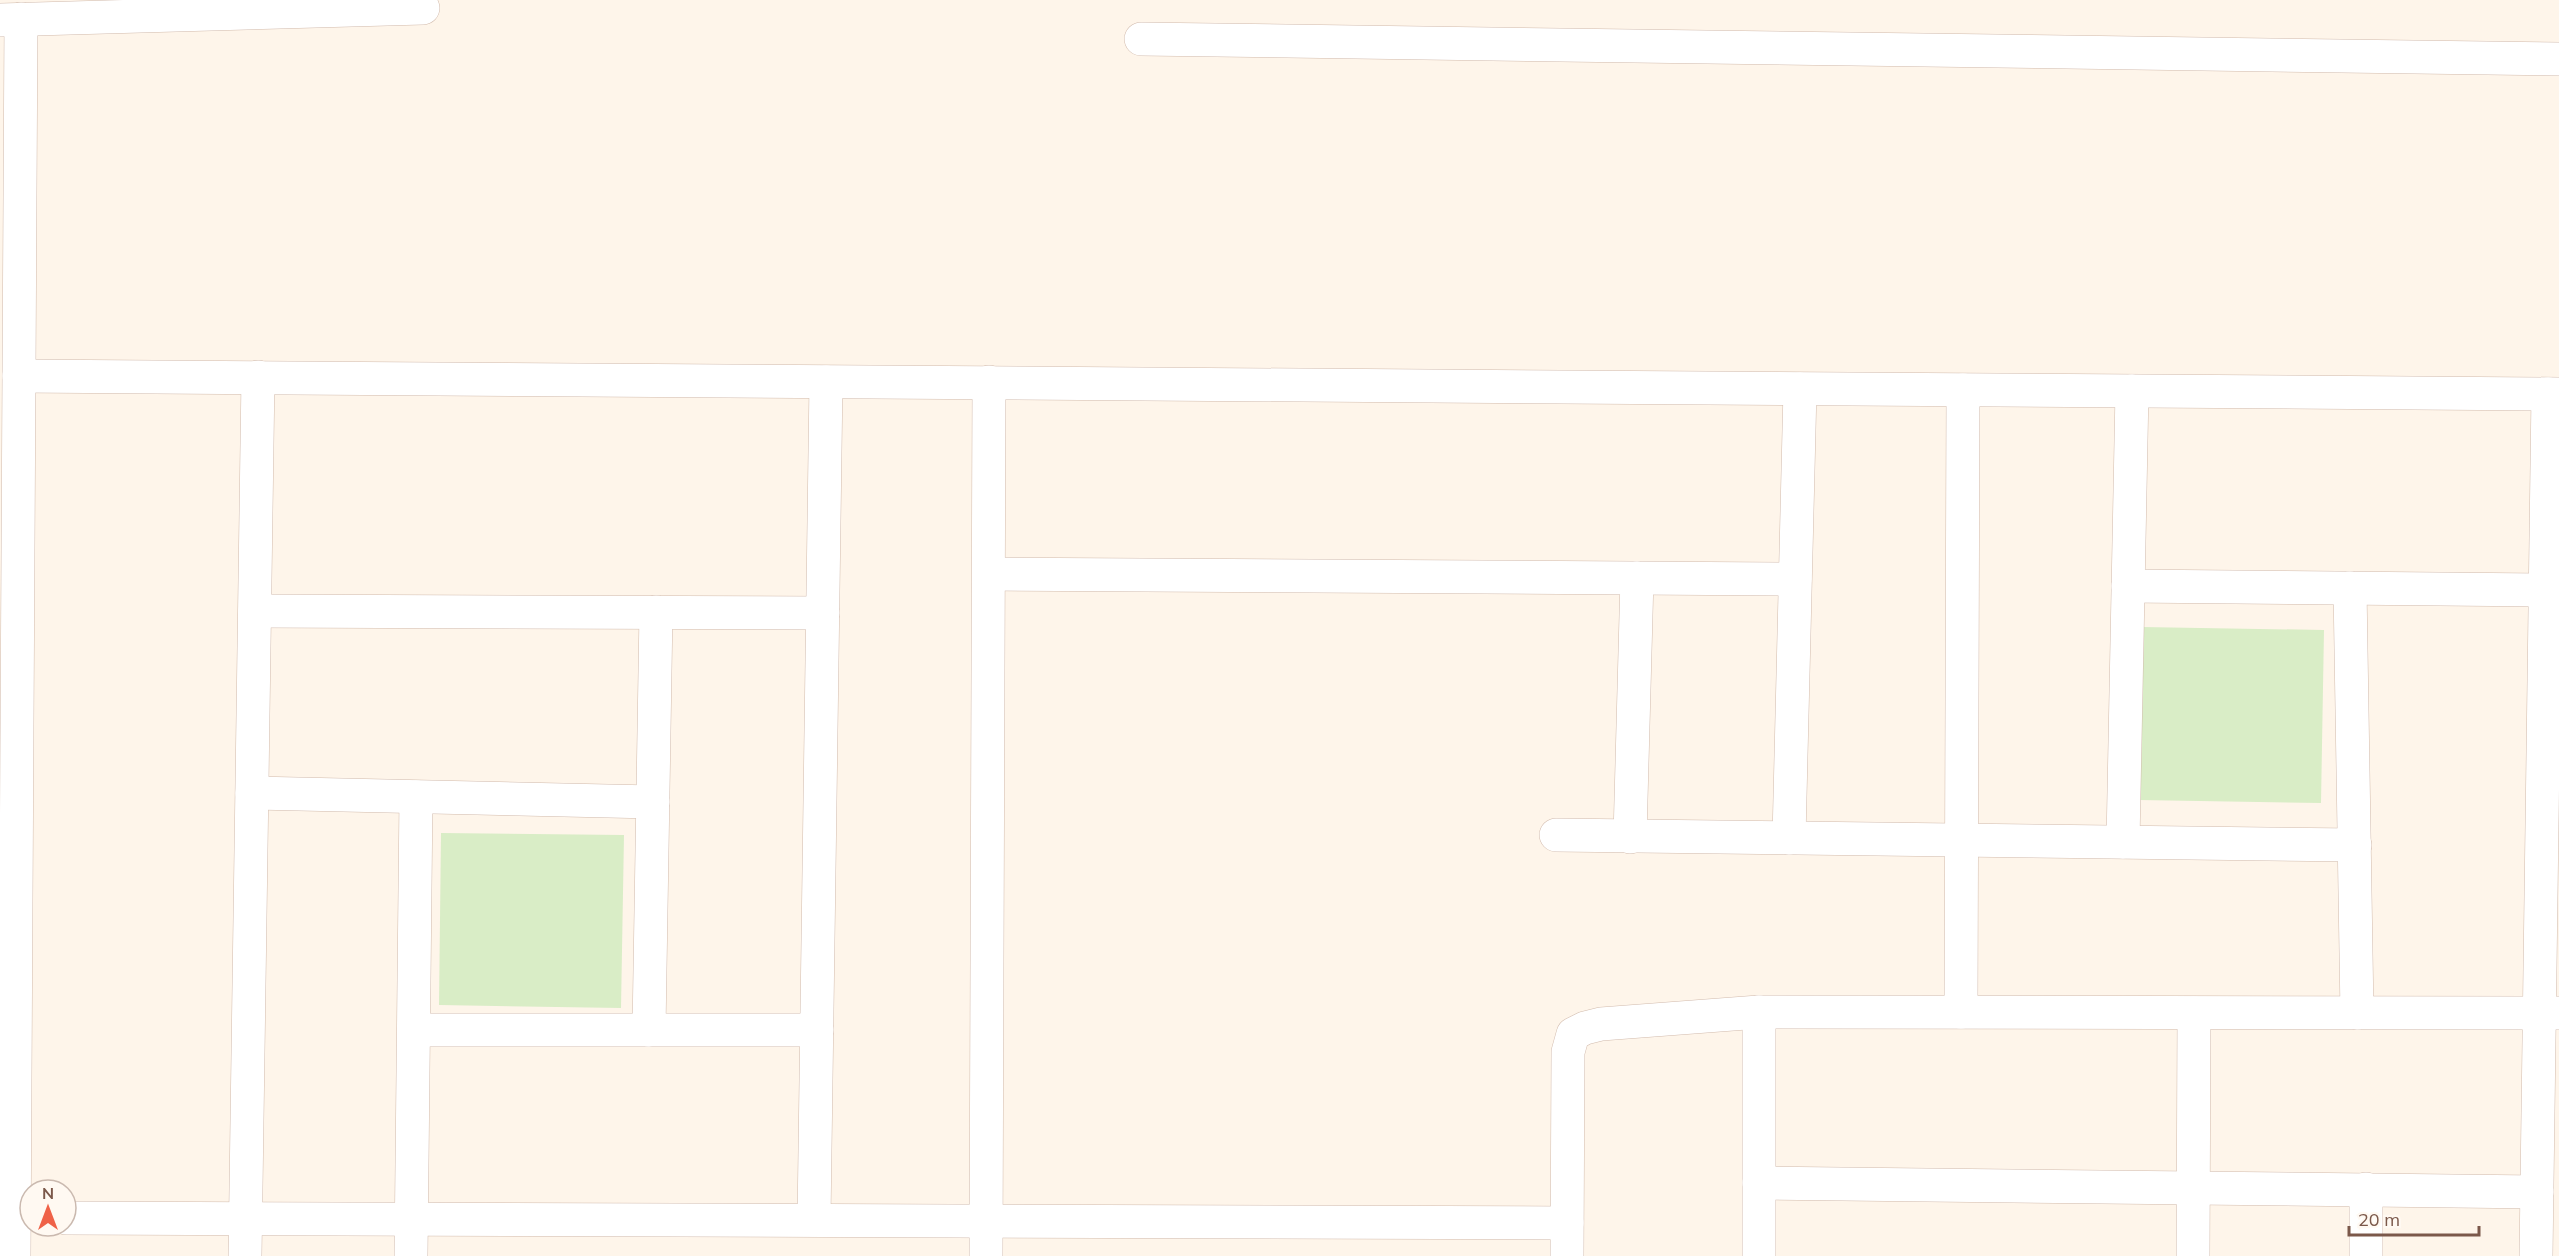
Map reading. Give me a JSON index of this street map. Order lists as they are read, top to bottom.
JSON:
{
  "scale_bar": "20 m",
  "north": "top"
}
